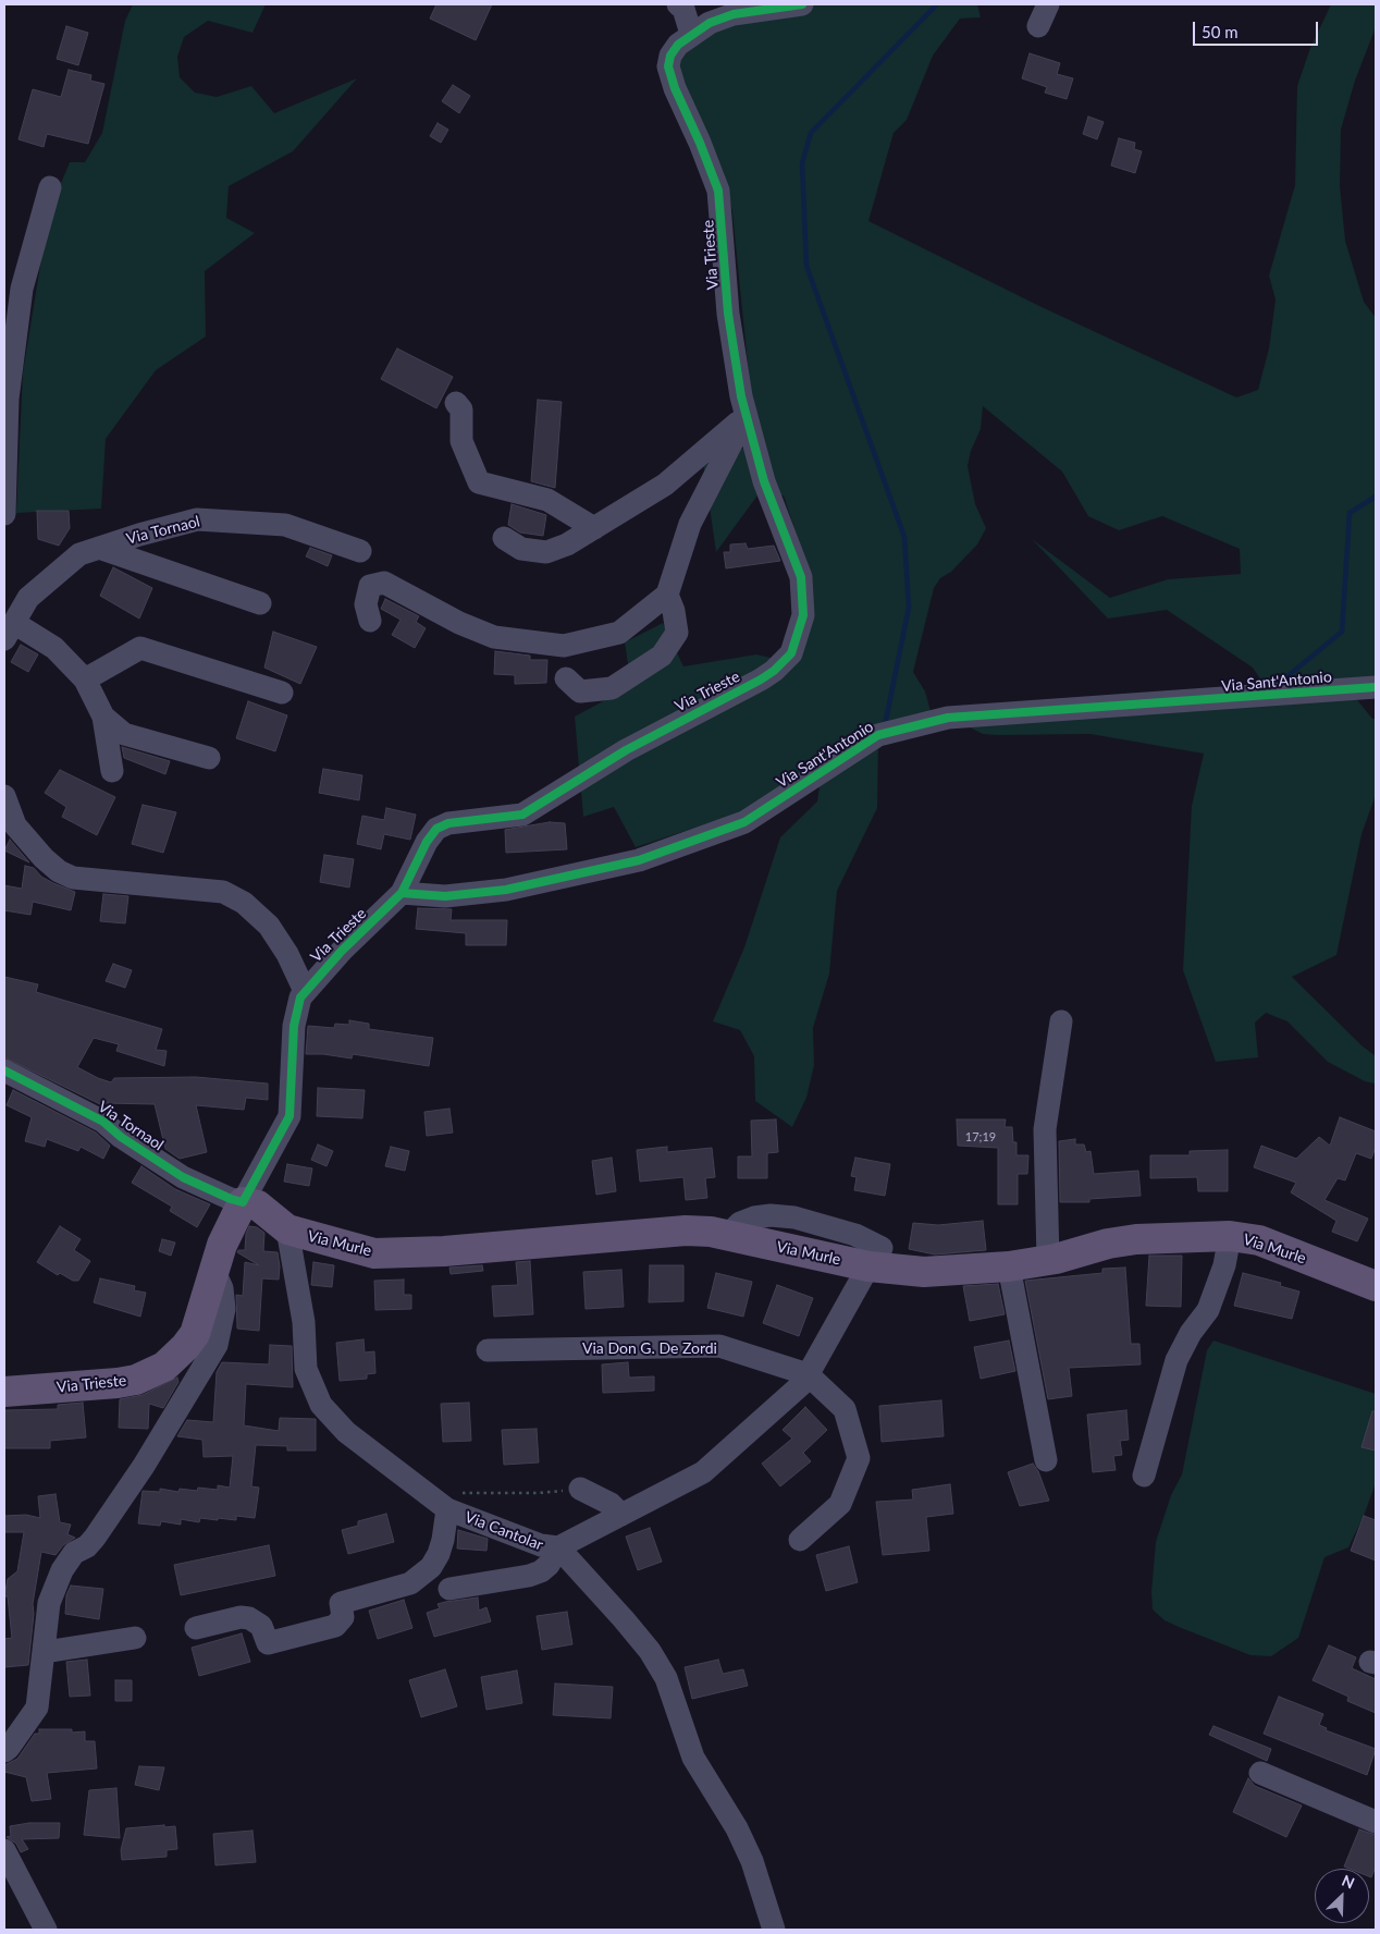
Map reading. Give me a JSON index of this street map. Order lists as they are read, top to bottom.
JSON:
{
  "streets": {
    "main road": ["Via Trieste", "Via Murle"],
    "street": [
      "Via Tornaol",
      "Via Sant'Antonio",
      "Via Don G. De Zordi",
      "Via Cantolar"
    ]
  },
  "crossings": [
    ["Via Trieste", "Via Tornaol"],
    ["Via Trieste", "Via Sant'Antonio"],
    ["Via Trieste", "Via Murle"],
    ["Via Tornaol", "Via Murle"],
    ["Via Murle", "Via Cantolar"]
  ],
  "house_numbers": ["17;19"],
  "scale_bar": "50 m",
  "north": "top right"
}
